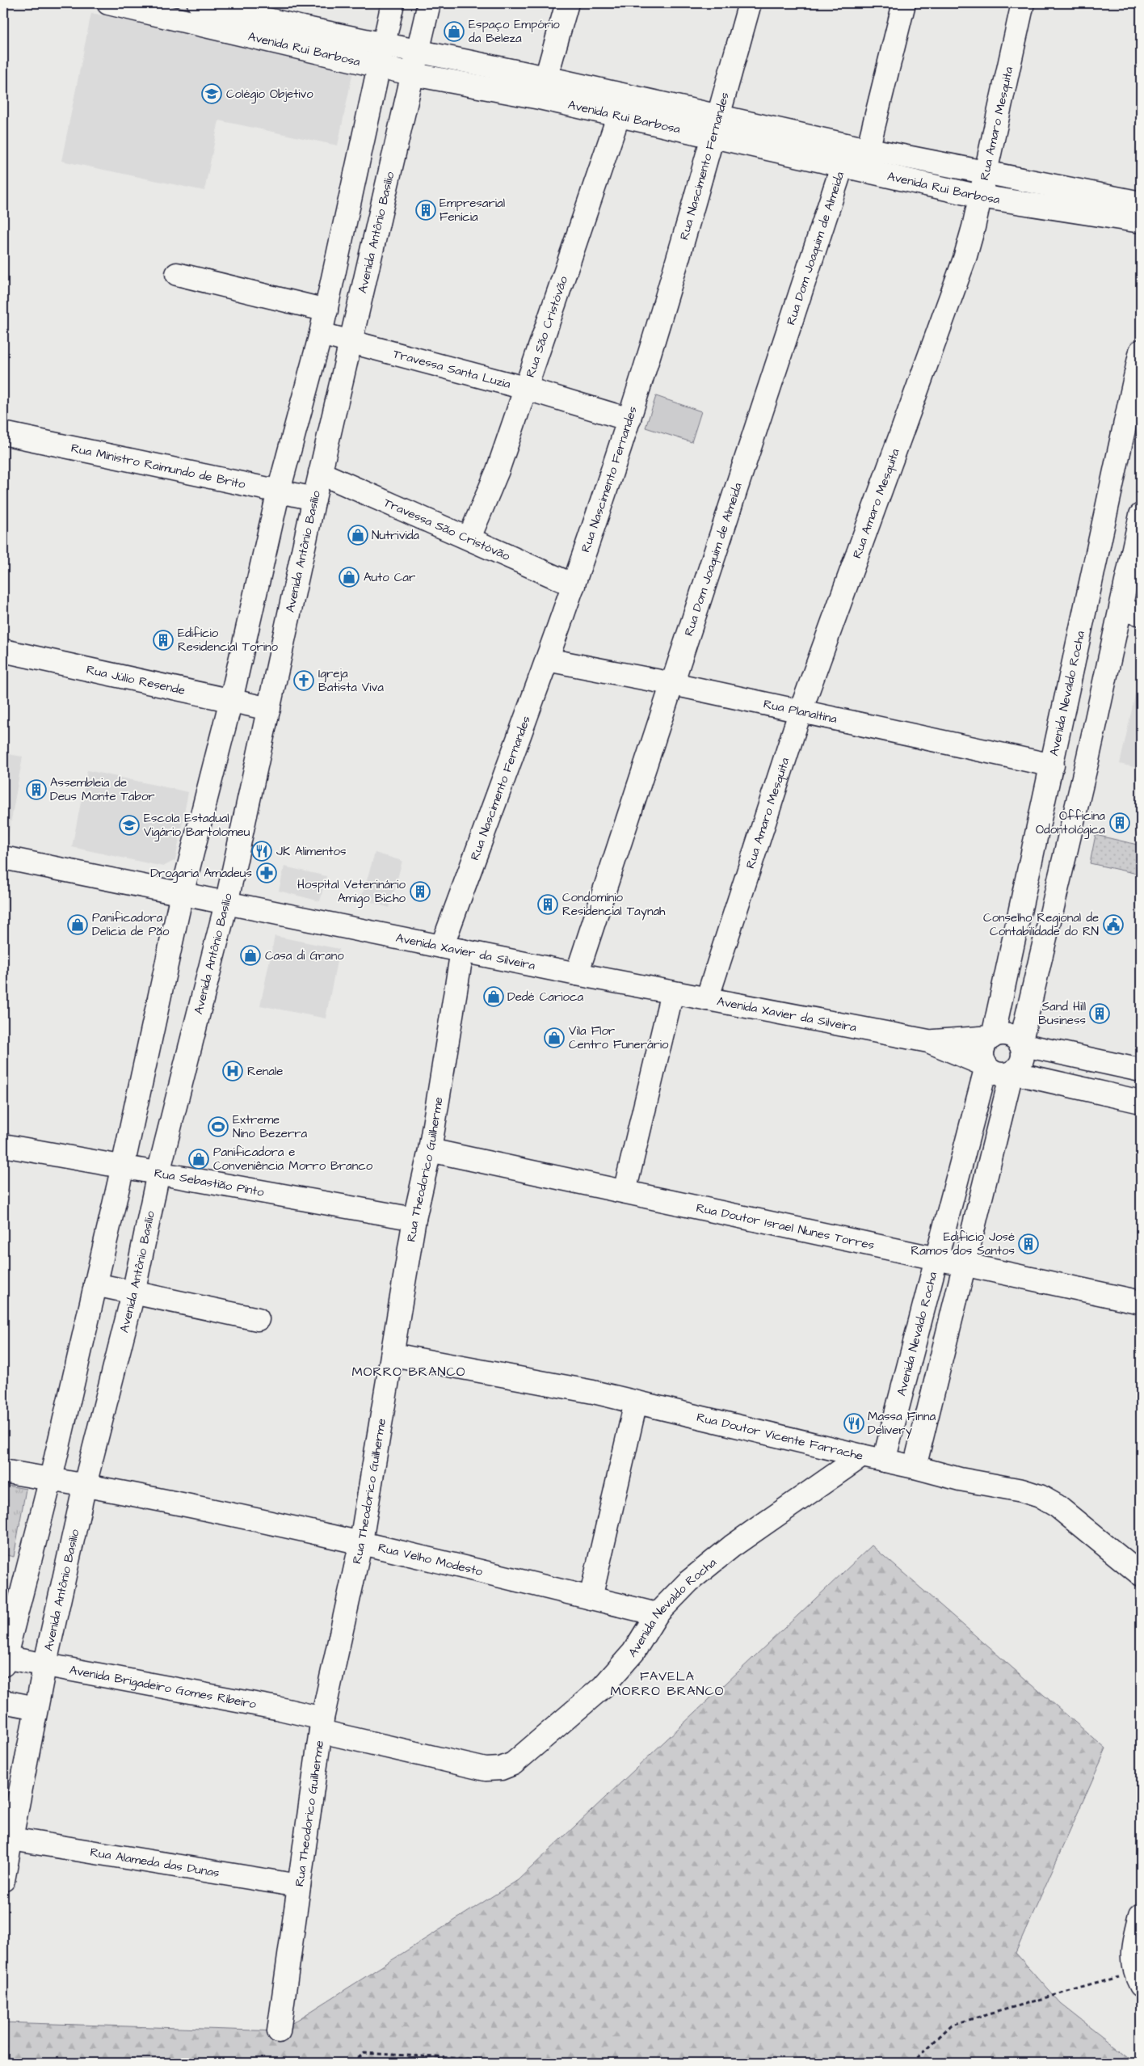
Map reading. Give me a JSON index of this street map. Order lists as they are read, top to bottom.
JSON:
{
  "streets": {
    "street": [
      "Avenida Rui Barbosa",
      "Rua Amaro Mesquita",
      "Rua Nascimento Fernandes",
      "Avenida Antônio Basílio",
      "Rua Dom Joaquim de Almeida",
      "Rua São Cristóvão",
      "Travessa Santa Luzia",
      "Rua Ministro Raimundo de Brito",
      "Travessa São Cristóvão",
      "Rua Júlio Resende",
      "Avenida Nevaldo Rocha",
      "Rua Planaltina",
      "Avenida Xavier da Silveira",
      "Rua Theodorico Guilherme",
      "Rua Sebastião Pinto",
      "Rua Doutor Israel Nunes Torres",
      "Rua Doutor Vicente Farrache",
      "Rua Velho Modesto",
      "Avenida Brigadeiro Gomes Ribeiro",
      "Rua Alameda das Dunas"
    ]
  },
  "crossings": [
    ["Avenida Rui Barbosa", "Rua Amaro Mesquita"],
    ["Avenida Rui Barbosa", "Rua Nascimento Fernandes"],
    ["Avenida Rui Barbosa", "Avenida Antônio Basílio"],
    ["Avenida Rui Barbosa", "Rua Dom Joaquim de Almeida"],
    ["Avenida Rui Barbosa", "Rua São Cristóvão"],
    ["Rua Amaro Mesquita", "Rua Planaltina"],
    ["Rua Amaro Mesquita", "Avenida Xavier da Silveira"],
    ["Rua Nascimento Fernandes", "Travessa Santa Luzia"],
    ["Rua Nascimento Fernandes", "Travessa São Cristóvão"],
    ["Rua Nascimento Fernandes", "Rua Planaltina"],
    ["Rua Nascimento Fernandes", "Avenida Xavier da Silveira"],
    ["Rua Nascimento Fernandes", "Rua Theodorico Guilherme"],
    ["Avenida Antônio Basílio", "Travessa Santa Luzia"],
    ["Avenida Antônio Basílio", "Rua Ministro Raimundo de Brito"],
    ["Avenida Antônio Basílio", "Travessa São Cristóvão"],
    ["Avenida Antônio Basílio", "Rua Júlio Resende"],
    ["Avenida Antônio Basílio", "Avenida Xavier da Silveira"],
    ["Avenida Antônio Basílio", "Rua Sebastião Pinto"],
    ["Avenida Antônio Basílio", "Rua Velho Modesto"],
    ["Avenida Antônio Basílio", "Avenida Brigadeiro Gomes Ribeiro"],
    ["Avenida Antônio Basílio", "Rua Alameda das Dunas"],
    ["Rua Dom Joaquim de Almeida", "Rua Planaltina"],
    ["Rua Dom Joaquim de Almeida", "Avenida Xavier da Silveira"],
    ["Rua São Cristóvão", "Travessa Santa Luzia"],
    ["Rua São Cristóvão", "Travessa São Cristóvão"],
    ["Avenida Nevaldo Rocha", "Rua Planaltina"],
    ["Avenida Nevaldo Rocha", "Avenida Xavier da Silveira"],
    ["Avenida Nevaldo Rocha", "Rua Doutor Israel Nunes Torres"],
    ["Avenida Nevaldo Rocha", "Rua Doutor Vicente Farrache"],
    ["Avenida Nevaldo Rocha", "Rua Velho Modesto"],
    ["Avenida Nevaldo Rocha", "Avenida Brigadeiro Gomes Ribeiro"],
    ["Avenida Xavier da Silveira", "Rua Theodorico Guilherme"],
    ["Rua Theodorico Guilherme", "Rua Sebastião Pinto"],
    ["Rua Theodorico Guilherme", "Rua Doutor Israel Nunes Torres"],
    ["Rua Theodorico Guilherme", "Rua Doutor Vicente Farrache"],
    ["Rua Theodorico Guilherme", "Rua Velho Modesto"],
    ["Rua Theodorico Guilherme", "Avenida Brigadeiro Gomes Ribeiro"],
    ["Rua Theodorico Guilherme", "Rua Alameda das Dunas"]
  ],
  "districts": ["MORRO BRANCO", "FAVELA MORRO BRANCO"],
  "places": {
    "shop": [
      "Espaço Empório da Beleza",
      "Nutrivida",
      "Auto Car",
      "Panificadora Delicia de Pão",
      "Casa di Grano",
      "Dedé Carioca",
      "Vila Flor Centro Funerário",
      "Panificadora e Conveniência Morro Branco"
    ],
    "school or university": ["Colégio Objetivo", "Escola Estadual Vigário Bartolomeu"],
    "building": [
      "Empresarial Fenícia",
      "Edifício Residencial Torino",
      "Assembleia de Deus Monte Tabor",
      "Officina Odontológica",
      "Hospital Veterinário Amigo Bicho",
      "Condomínio Residencial Taynah",
      "Sand Hill Business",
      "Edificio José Ramos dos Santos"
    ],
    "church": ["Igreja Batista Viva"],
    "restaurant": ["JK Alimentos", "Massa Finna Delivery"],
    "pharmacy": ["Drogaria Amadeus"],
    "public building": ["Conselho Regional de Contabilidade do RN"],
    "hospital": ["Renale"],
    "sports": ["Extreme Nino Bezerra"]
  }
}
